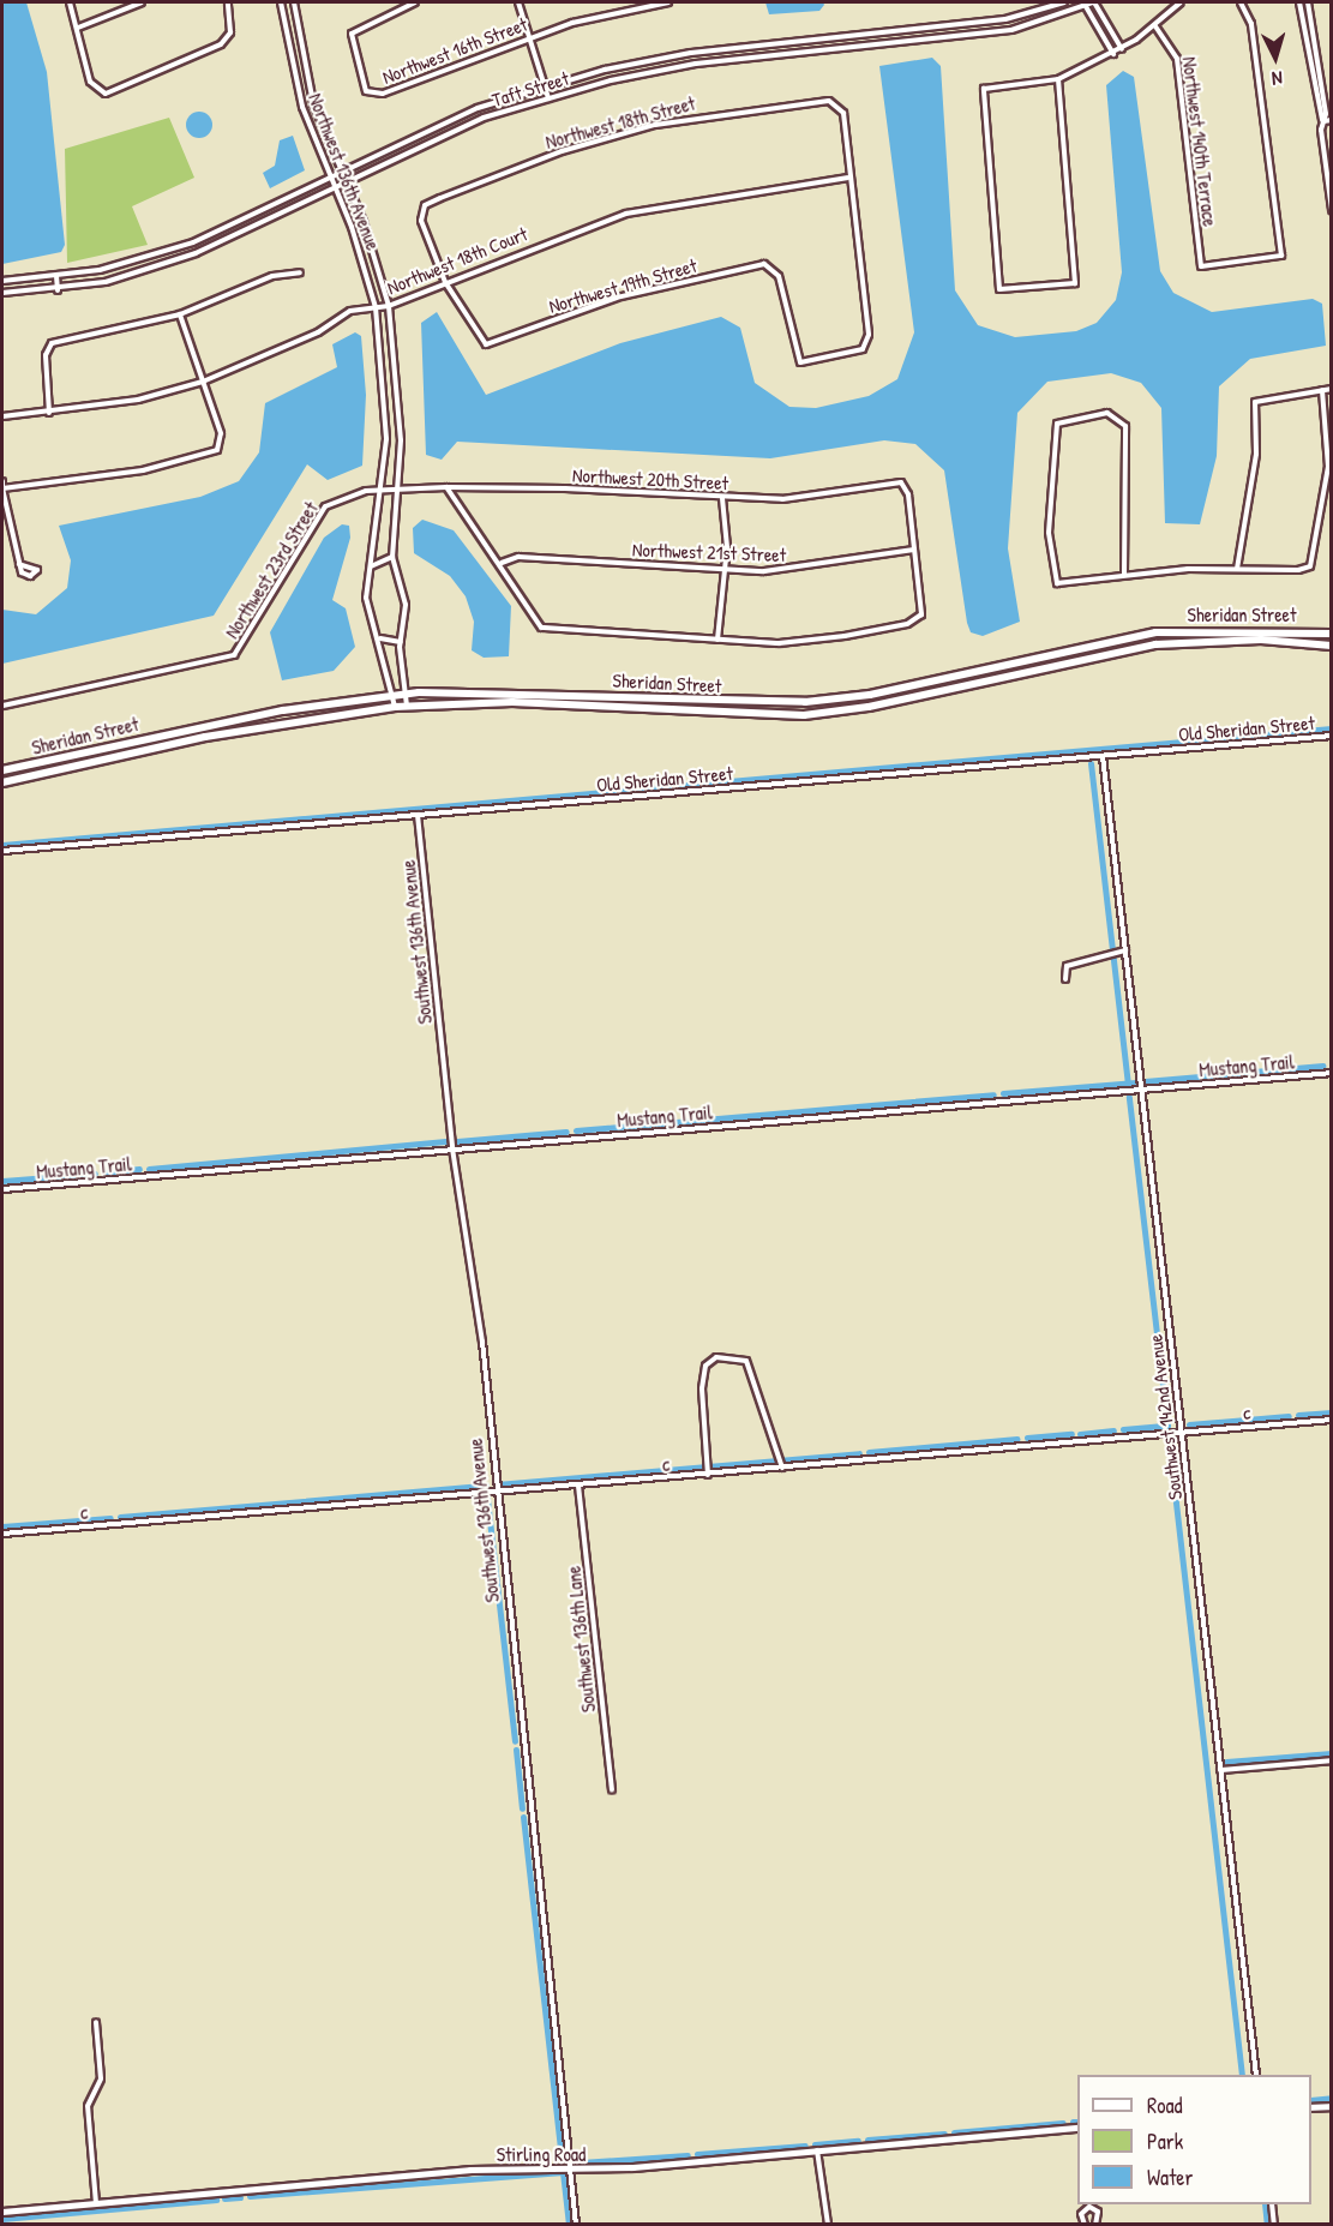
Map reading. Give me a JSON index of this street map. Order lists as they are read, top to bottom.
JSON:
{
  "streets": {
    "main road": ["Sheridan Street"],
    "street": [
      "Northwest 16th Street",
      "Taft Street",
      "Northwest 18th Street",
      "Northwest 140th Terrace",
      "Northwest 136th Avenue",
      "Northwest 18th Court",
      "Northwest 19th Street",
      "Northwest 20th Street",
      "Northwest 21st Street",
      "Northwest 23rd Street",
      "Old Sheridan Street",
      "Southwest 136th Avenue",
      "Mustang Trail",
      "c",
      "Southwest 142nd Avenue",
      "Southwest 136th Lane",
      "Stirling Road"
    ]
  },
  "crossings": [
    ["Taft Street", "Northwest 136th Avenue"],
    ["Northwest 18th Street", "Northwest 18th Court"],
    ["Northwest 18th Street", "Northwest 19th Street"],
    ["Northwest 136th Avenue", "Northwest 18th Court"],
    ["Northwest 136th Avenue", "Northwest 20th Street"],
    ["Northwest 136th Avenue", "Northwest 23rd Street"],
    ["Northwest 136th Avenue", "Sheridan Street"],
    ["Northwest 18th Court", "Northwest 19th Street"],
    ["Northwest 20th Street", "Northwest 21st Street"],
    ["Northwest 20th Street", "Northwest 23rd Street"],
    ["Old Sheridan Street", "Southwest 136th Avenue"],
    ["Old Sheridan Street", "Southwest 142nd Avenue"],
    ["Southwest 136th Avenue", "Mustang Trail"],
    ["Southwest 136th Avenue", "c"],
    ["Southwest 136th Avenue", "Stirling Road"],
    ["Mustang Trail", "Southwest 142nd Avenue"],
    ["c", "Southwest 142nd Avenue"],
    ["c", "Southwest 136th Lane"]
  ],
  "legend": ["Road", "Park", "Water"],
  "north": "bottom"
}
